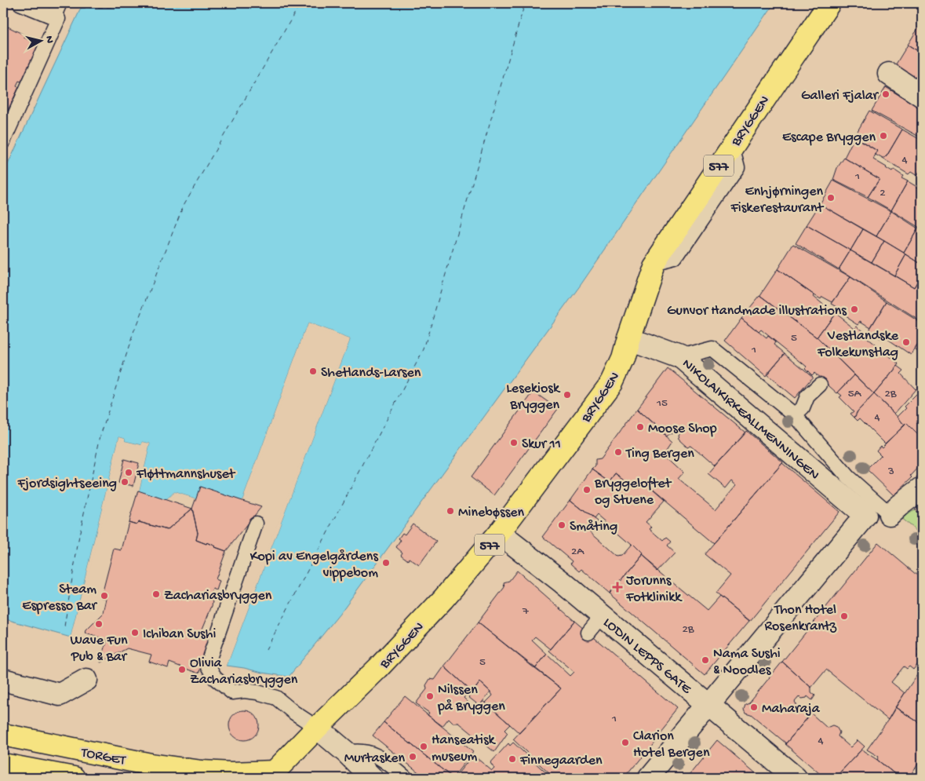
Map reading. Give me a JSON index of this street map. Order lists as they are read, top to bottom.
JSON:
{
  "streets": {
    "main road": ["BRYGGEN", "577", "TORGET"],
    "street": ["NIKOLAIKIRKEALLMENNINGEN", "LODIN LEPPS GATE"]
  },
  "crossings": [
    ["BRYGGEN", "NIKOLAIKIRKEALLMENNINGEN"],
    ["BRYGGEN", "LODIN LEPPS GATE"],
    ["BRYGGEN", "TORGET"],
    ["NIKOLAIKIRKEALLMENNINGEN", "LODIN LEPPS GATE"]
  ],
  "places": {
    "other": [
      "Galleri Fjalar",
      "Escape Bryggen",
      "Enhjørningen Fiskerestaurant",
      "Gunvor Handmade illustrations",
      "Vestlandske Folkekunstlag",
      "Shetlands-Larsen",
      "Lesekiosk Bryggen",
      "Moose Shop",
      "Skur 11",
      "Ting Bergen",
      "Fløttmannshuset",
      "Fjordsightseeing",
      "Bryggeloftet og Stuene",
      "Minebøssen",
      "Småting",
      "Kopi av Engelgårdens vippebom",
      "Zachariasbryggen",
      "Steam Espresso Bar",
      "Thon Hotel Rosenkrantz",
      "Wave Fun Pub & Bar",
      "Ichiban Sushi",
      "Nama Sushi & Noodles",
      "Olivia Zachariasbryggen",
      "Nilssen på Bryggen",
      "Maharaja",
      "Clarion Hotel Bergen",
      "Hanseatisk museum",
      "Murtasken",
      "Finnegaarden"
    ],
    "health": ["Jorunns Fotklinikk"]
  },
  "house_numbers": [
    "4",
    "1",
    "2",
    "5",
    "1",
    "5A",
    "2B",
    "15",
    "4",
    "3",
    "2A",
    "7",
    "2B",
    "5",
    "1",
    "4"
  ],
  "north": "right"
}
